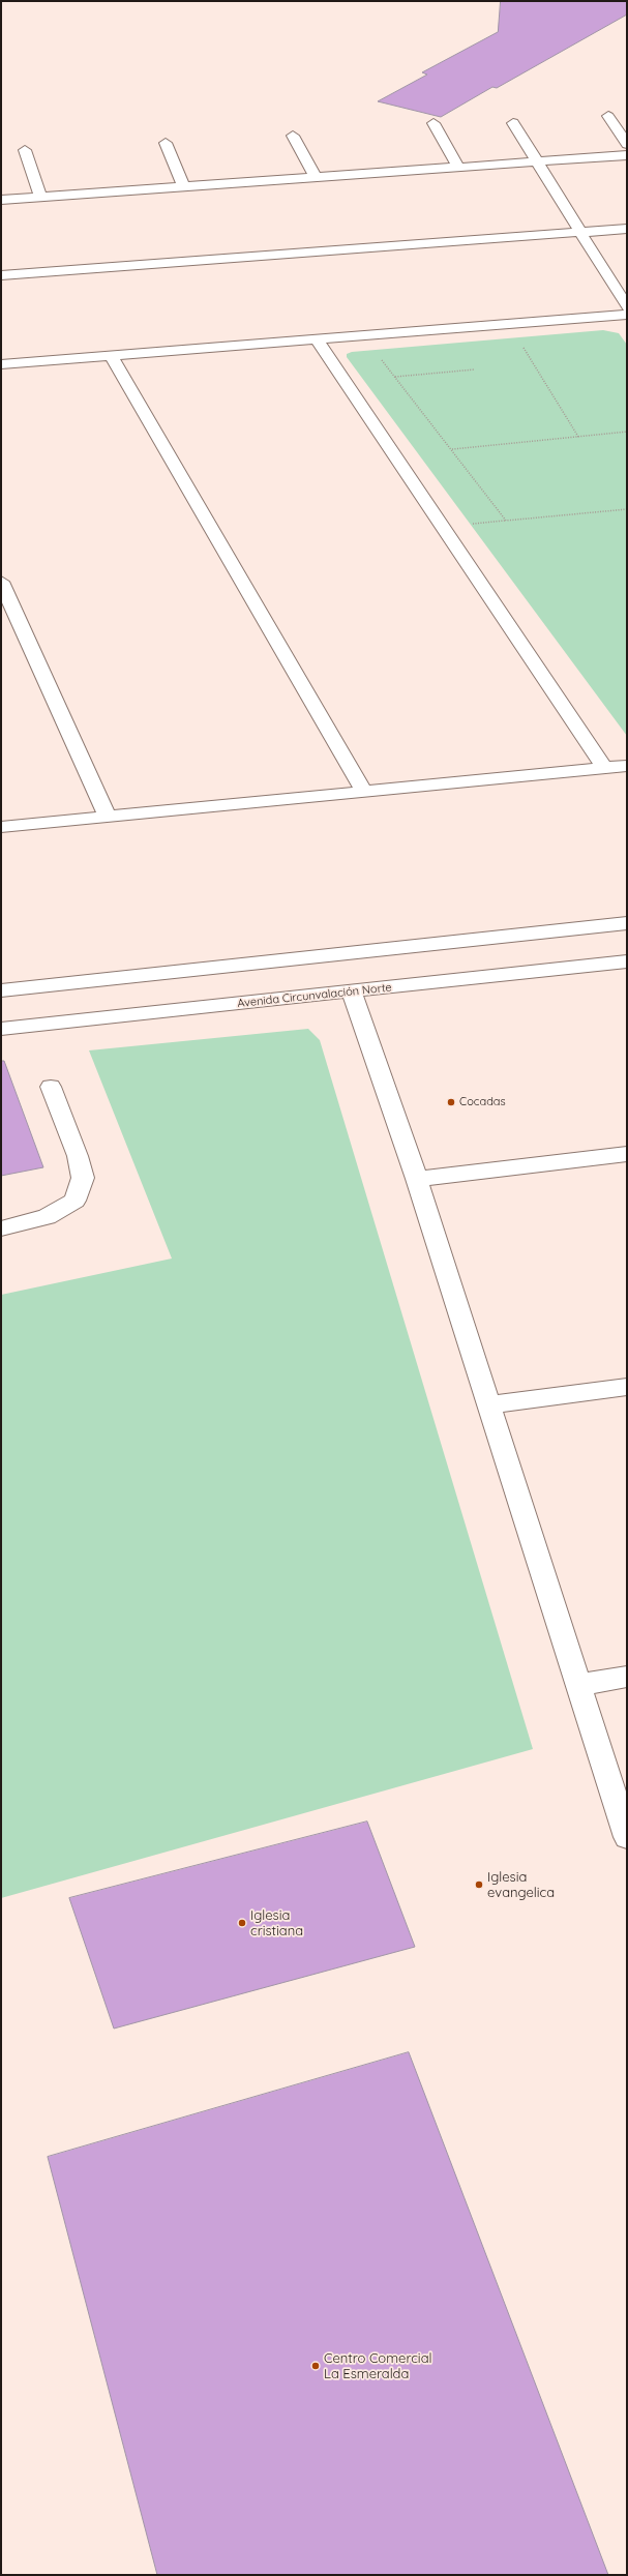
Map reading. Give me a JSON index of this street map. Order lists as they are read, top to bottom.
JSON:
{
  "streets": {
    "street": ["Avenida Circunvalación Norte"]
  },
  "places": [
    "Cocadas",
    "Iglesia evangelica",
    "Iglesia cristiana",
    "Centro Comercial La Esmeralda"
  ]
}
